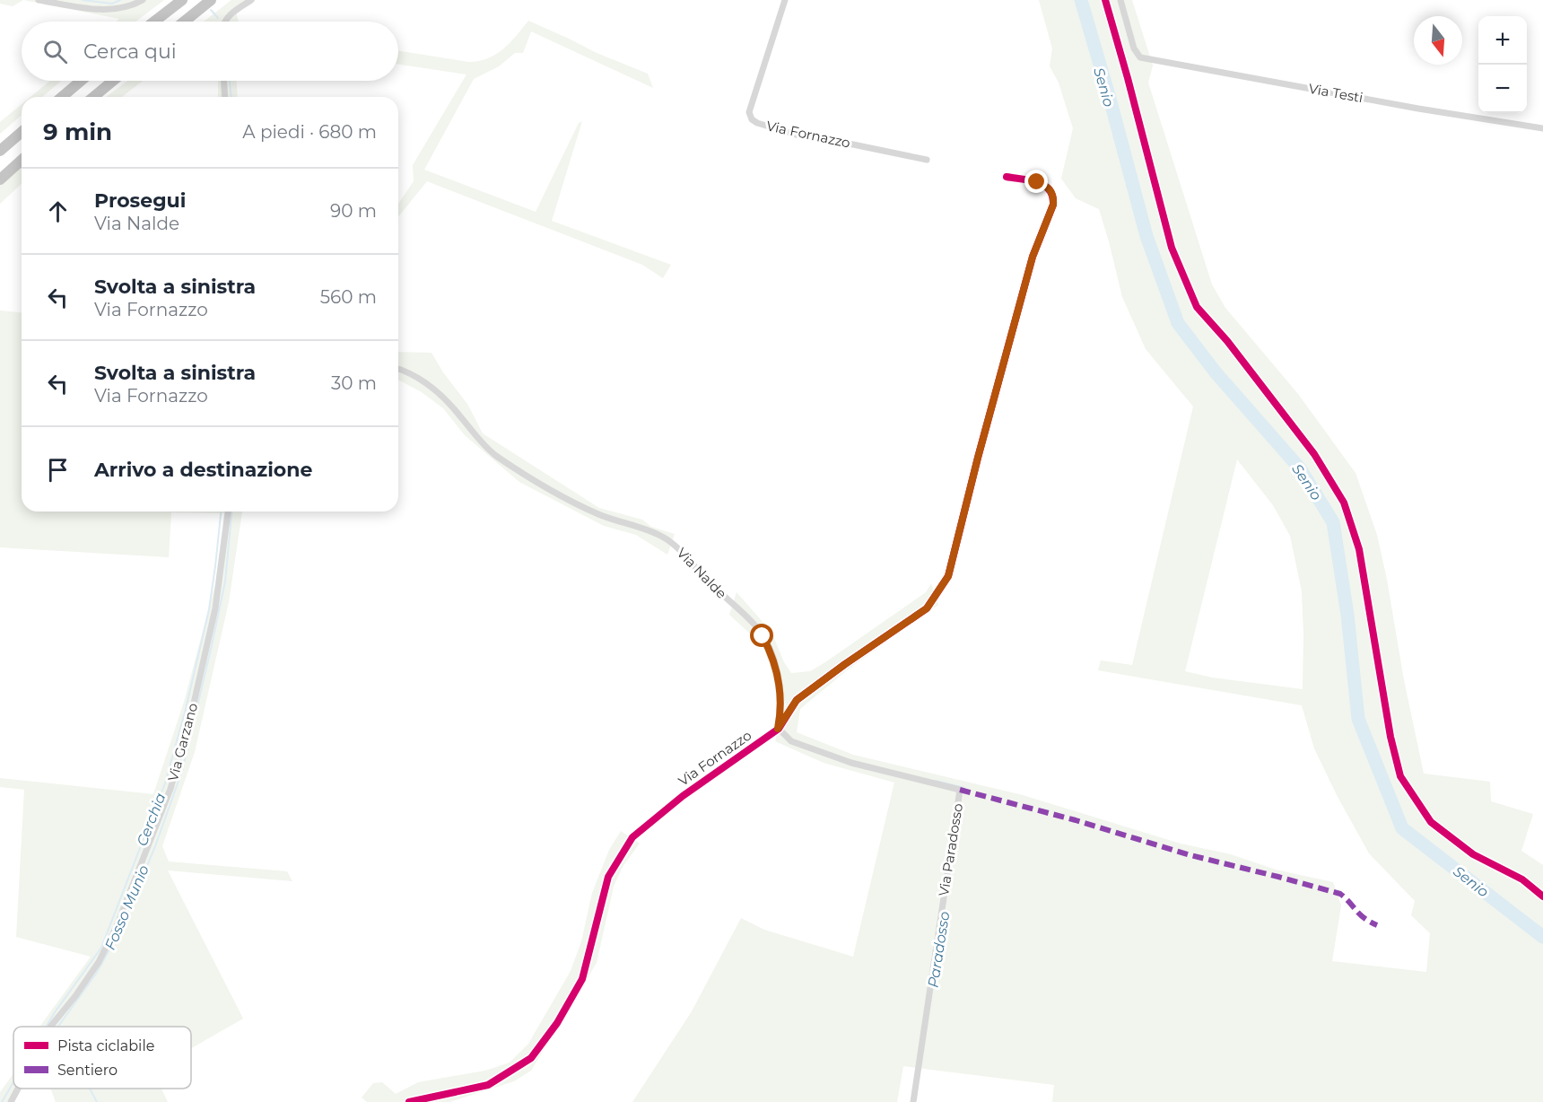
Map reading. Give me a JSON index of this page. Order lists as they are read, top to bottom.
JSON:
{
  "streets": {
    "street": [
      "Via Testi",
      "Via Fornazzo",
      "Via Nalde",
      "Via Garzano",
      "Via Paradosso"
    ]
  },
  "crossings": [
    ["Via Fornazzo", "Via Nalde"],
    ["Via Fornazzo", "Via Paradosso"],
    ["Via Nalde", "Via Paradosso"]
  ],
  "water": [
    "Senio",
    "Cerchia",
    "Fosso Munio",
    "Paradosso"
  ],
  "legend": ["Pista ciclabile", "Sentiero"],
  "north": "bottom",
  "page": {
    "map_buttons": ["+", "−"],
    "search": "Cerca qui",
    "heading": ["9 min", "A piedi · 680 m"],
    "list": [
      ["Prosegui", "Via Nalde", "90 m"],
      ["Svolta a sinistra", "Via Fornazzo", "560 m"],
      ["Svolta a sinistra", "Via Fornazzo", "30 m"],
      "Arrivo a destinazione"
    ]
  }
}
